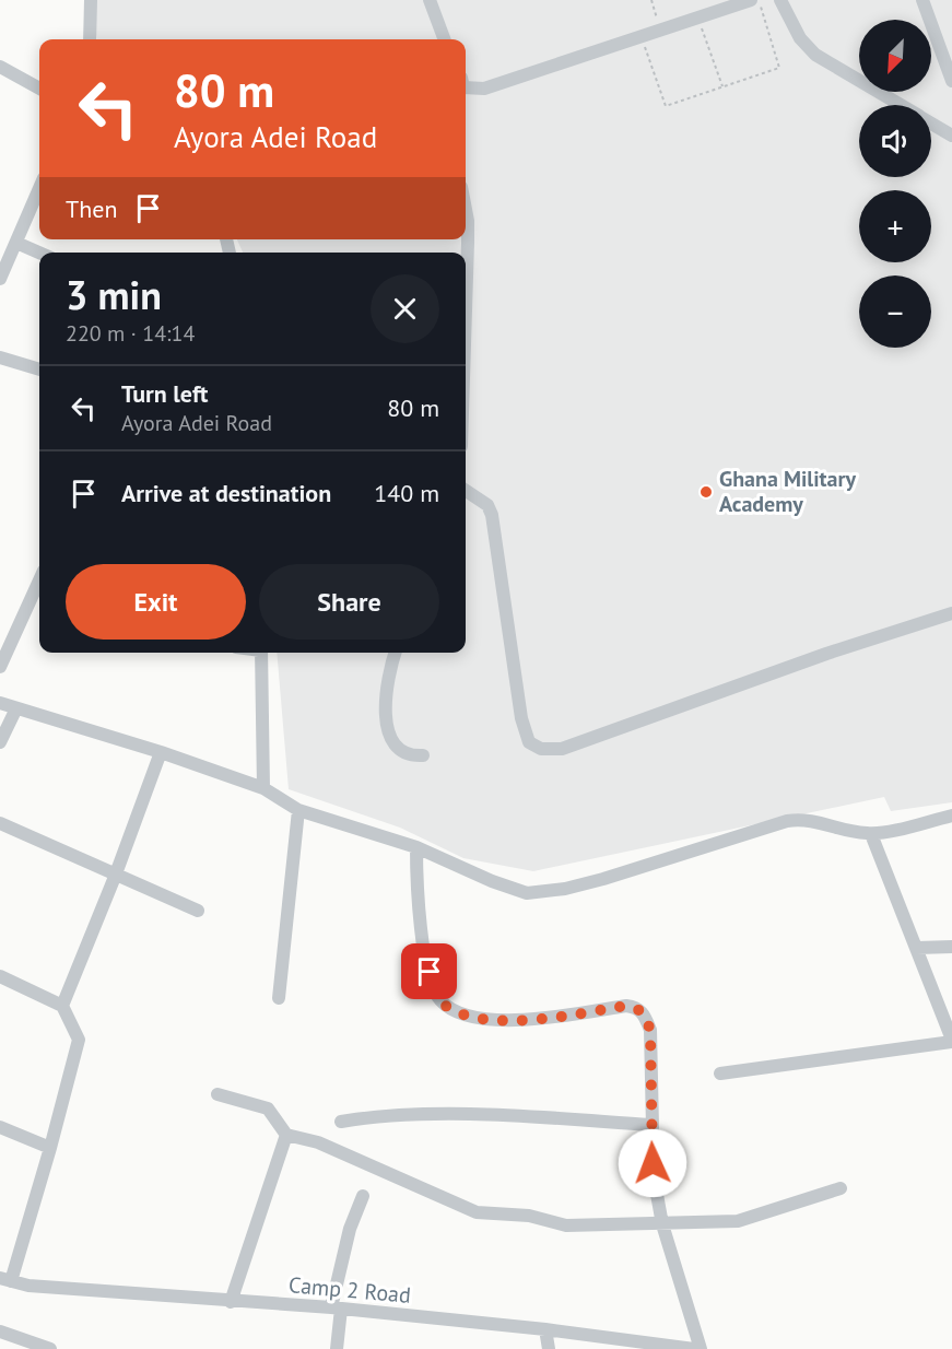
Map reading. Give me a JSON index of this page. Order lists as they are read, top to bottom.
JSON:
{
  "streets": {
    "street": ["Camp 2 Road"]
  },
  "places": ["Ghana Military Academy"],
  "north": "bottom left",
  "page": {
    "map_buttons": ["+", "−"],
    "turn": ["80 m", "Ayora Adei Road"],
    "then": "Then",
    "heading": ["3 min", "220 m · 14:14"],
    "list": [
      {
        "name": "Turn left",
        "note": "Ayora Adei Road",
        "value": "80 m"
      },
      {
        "name": "Arrive at destination",
        "value": "140 m"
      }
    ],
    "buttons": ["Exit", "Share"]
  }
}
